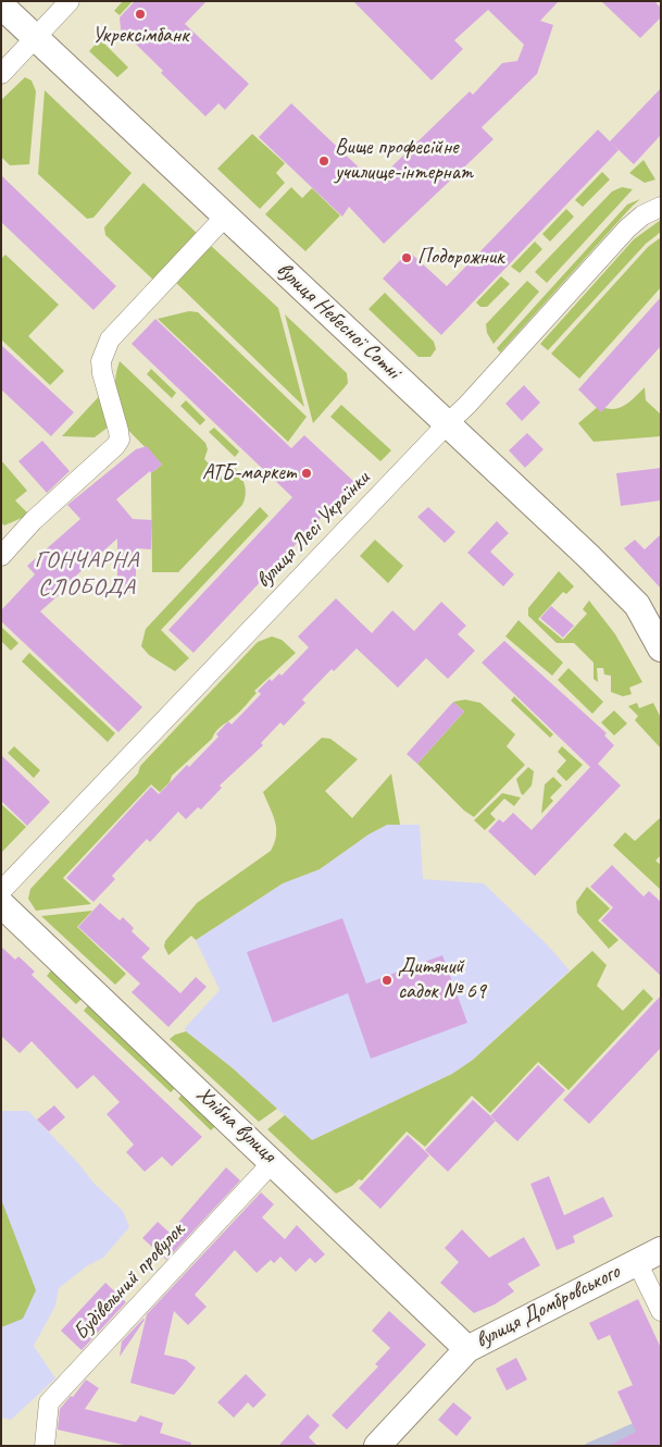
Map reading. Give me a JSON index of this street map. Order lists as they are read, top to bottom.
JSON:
{
  "streets": {
    "street": [
      "вулиця Небесної Сотні",
      "вулиця Лесі Українки",
      "Хлібна вулиця",
      "Будівельний провулок",
      "вулиця Домбровського"
    ]
  },
  "crossings": [
    ["вулиця Небесної Сотні", "вулиця Лесі Українки"],
    ["Хлібна вулиця", "Будівельний провулок"],
    ["Хлібна вулиця", "вулиця Домбровського"]
  ],
  "districts": ["ГОНЧАРНА СЛОБОДА"],
  "places": [
    "Укрексімбанк",
    "Вище професійне училище-інтернат",
    "Подорожник",
    "АТБ-маркет",
    "Дитячий садок № 69"
  ]
}
